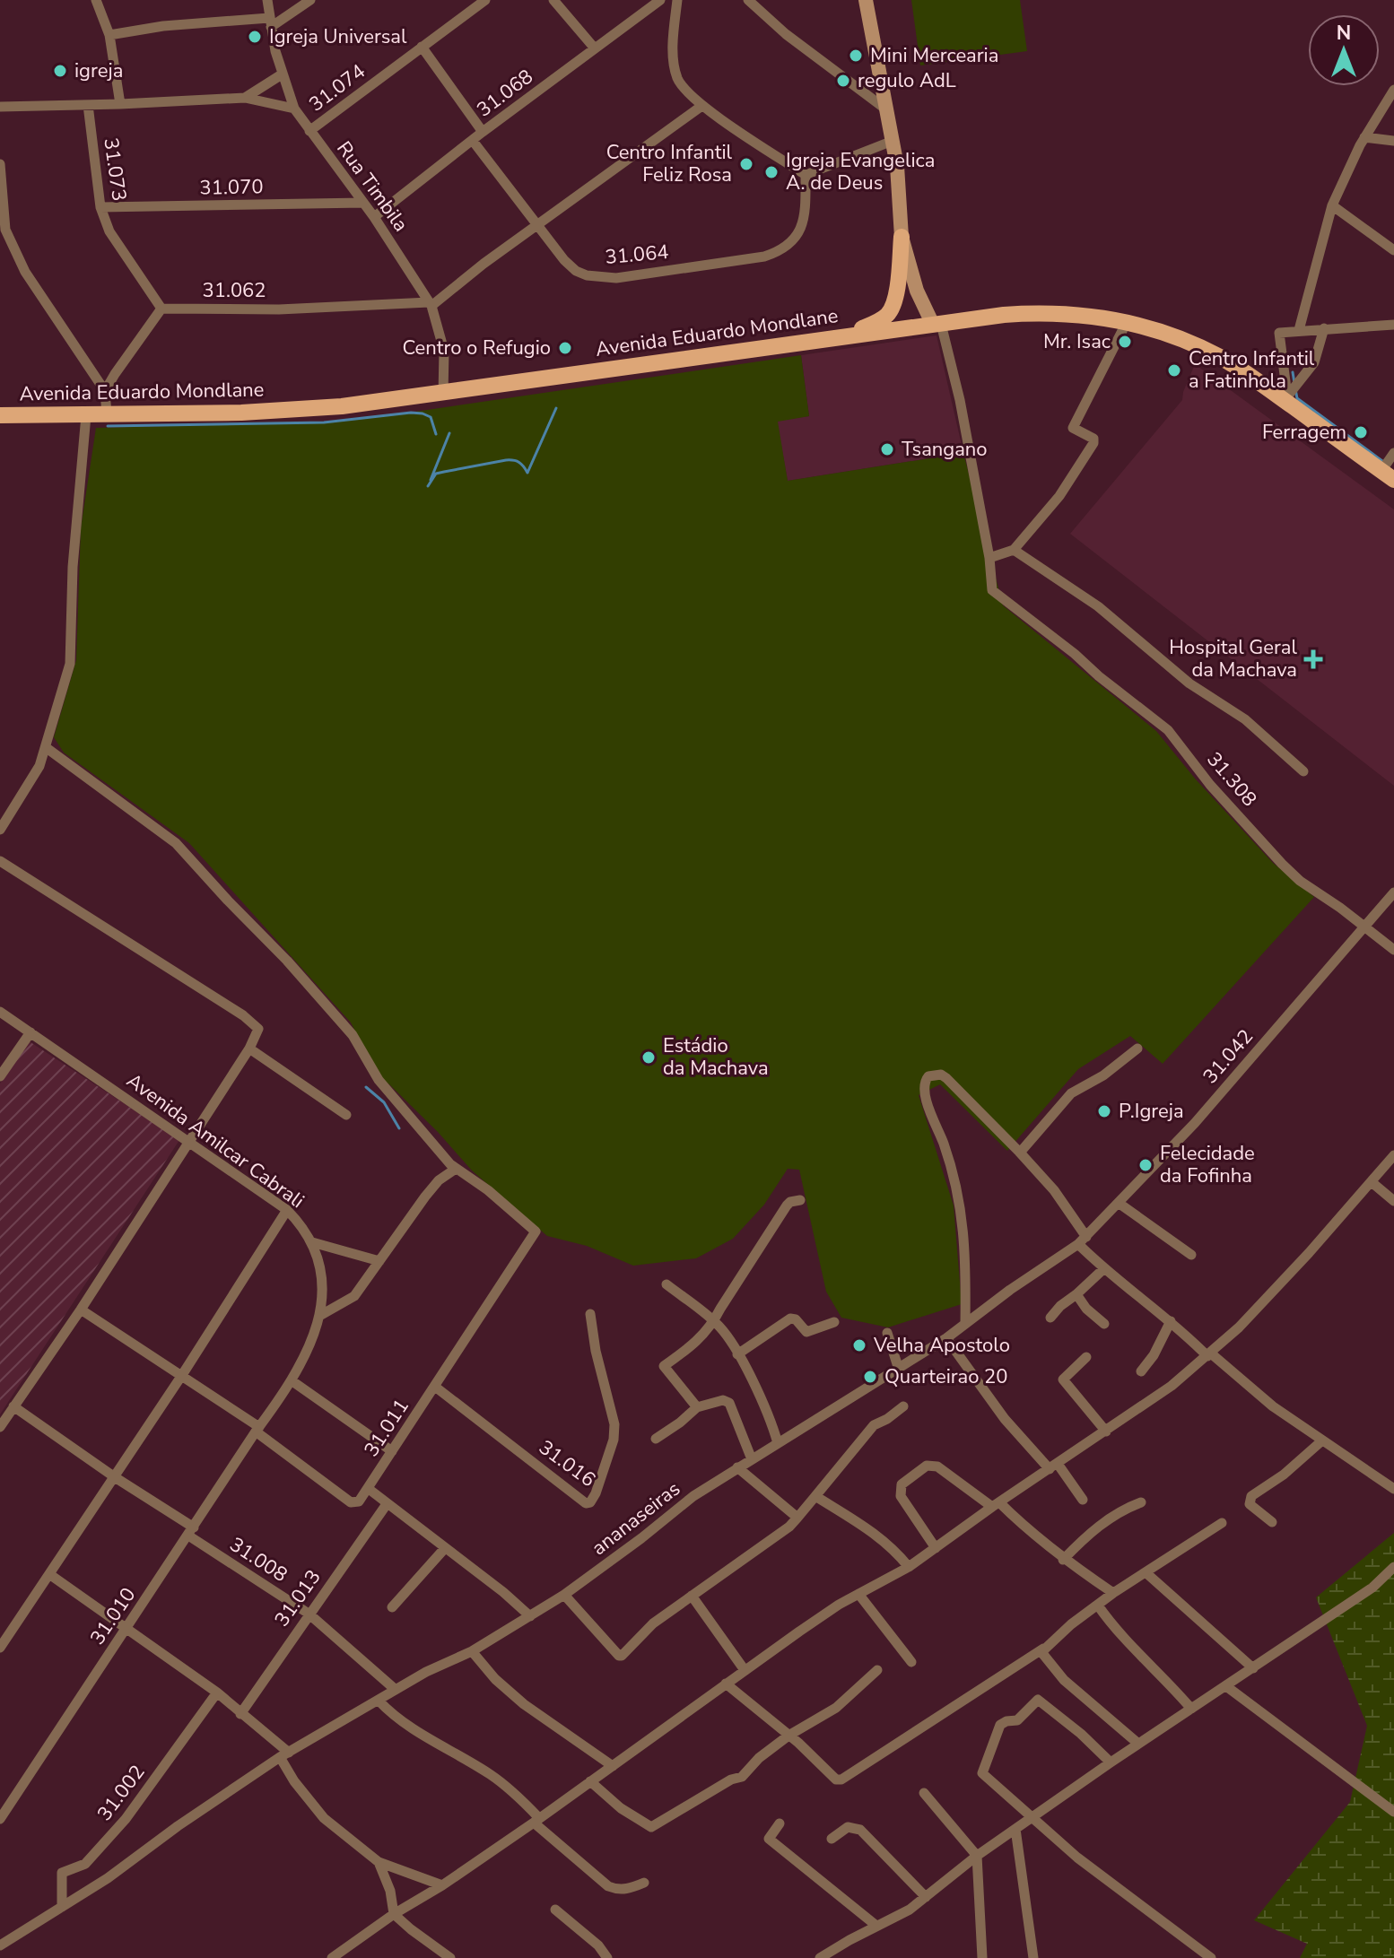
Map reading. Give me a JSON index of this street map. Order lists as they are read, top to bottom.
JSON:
{
  "streets": {
    "main road": ["Avenida Eduardo Mondlane"],
    "street": [
      "31.074",
      "31.068",
      "31.073",
      "Rua Timbila",
      "31.070",
      "31.064",
      "31.062",
      "31.308",
      "31.042",
      "Avenida Amilcar Cabrali",
      "31.011",
      "31.016",
      "ananaseiras",
      "31.008",
      "31.013",
      "31.010",
      "31.002"
    ]
  },
  "crossings": [
    ["31.074", "Rua Timbila"],
    ["31.068", "Rua Timbila"],
    ["31.068", "31.064"],
    ["31.073", "31.070"],
    ["31.073", "31.062"],
    ["Rua Timbila", "31.070"],
    ["Rua Timbila", "31.062"],
    ["Rua Timbila", "Avenida Eduardo Mondlane"],
    ["Avenida Eduardo Mondlane", "31.308"],
    ["31.308", "31.042"],
    ["31.042", "ananaseiras"],
    ["Avenida Amilcar Cabrali", "31.010"],
    ["31.011", "31.016"],
    ["ananaseiras", "31.008"],
    ["ananaseiras", "31.002"],
    ["31.008", "31.013"],
    ["31.008", "31.010"]
  ],
  "places": {
    "other": [
      "Igreja Universal",
      "Mini Mercearia",
      "igreja",
      "regulo AdL",
      "Centro Infantil Feliz Rosa",
      "Igreja Evangelica A. de Deus",
      "Mr. Isac",
      "Centro o Refugio",
      "Centro Infantil a Fatinhola",
      "Ferragem",
      "Tsangano",
      "Estádio da Machava",
      "P.Igreja",
      "Felecidade da Fofinha",
      "Velha Apostolo",
      "Quarteirao 20"
    ],
    "health": ["Hospital Geral da Machava"]
  },
  "north": "top"
}
